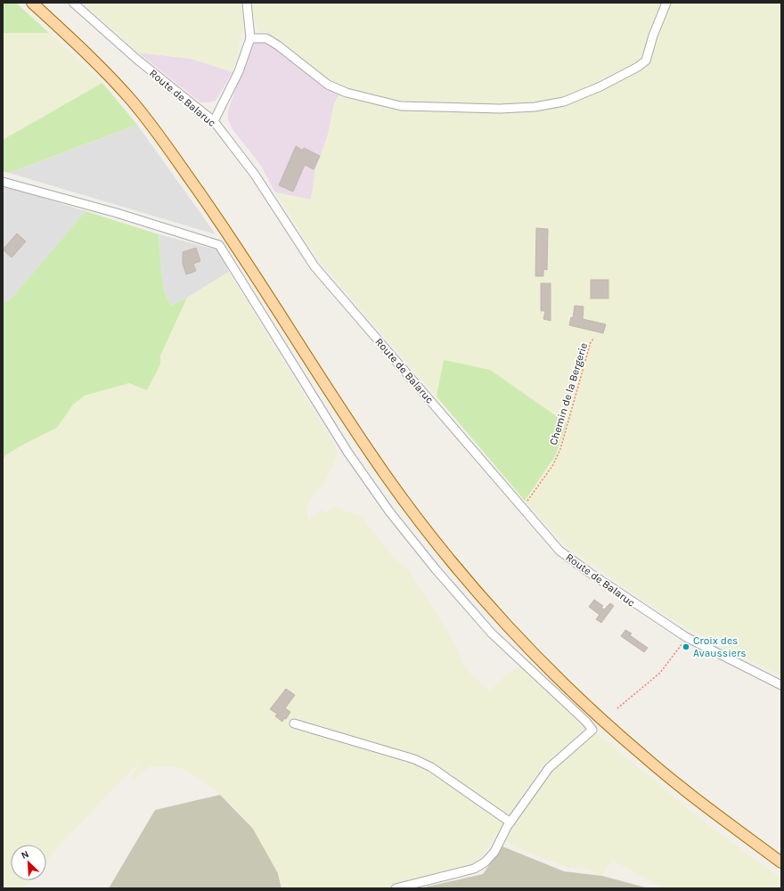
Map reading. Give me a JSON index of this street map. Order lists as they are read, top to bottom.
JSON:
{
  "streets": {
    "street": ["Route de Balaruc"],
    "path": ["Chemin de la Bergerie"]
  },
  "crossings": [
    ["Route de Balaruc", "Chemin de la Bergerie"]
  ],
  "places": ["Croix des Avaussiers"],
  "north": "top left"
}
